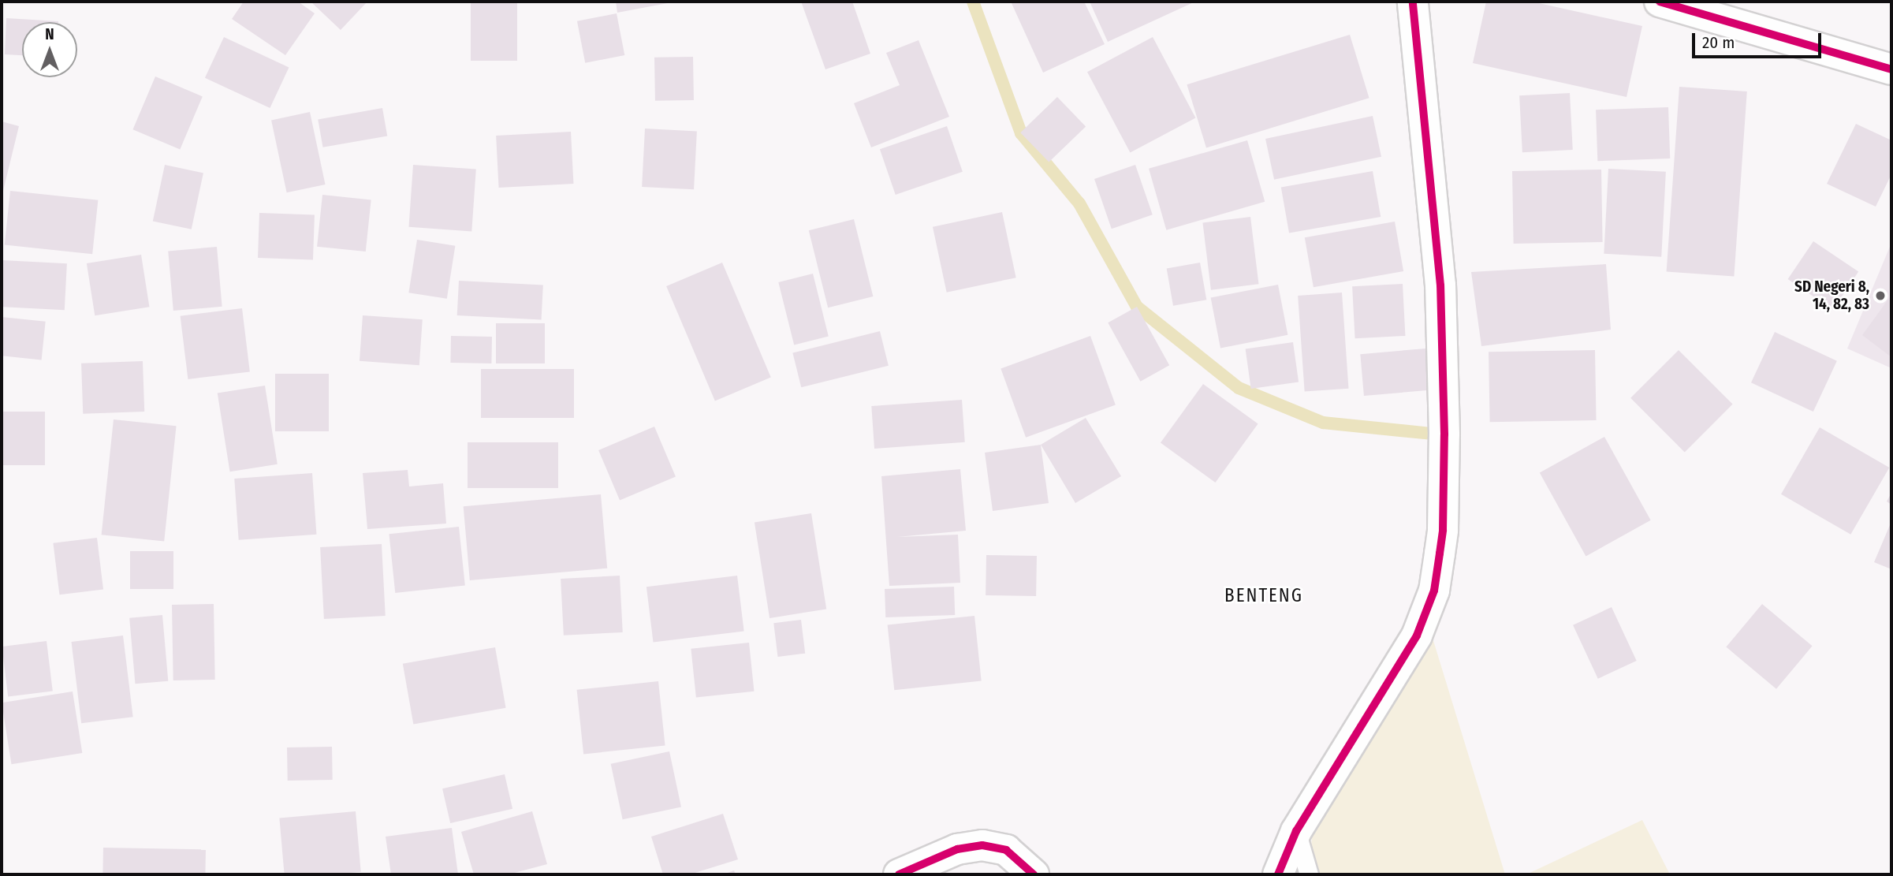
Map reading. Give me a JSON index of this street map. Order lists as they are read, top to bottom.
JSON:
{
  "districts": ["BENTENG"],
  "places": ["SD Negeri 8, 14, 82, 83"],
  "scale_bar": "20 m",
  "north": "top"
}
